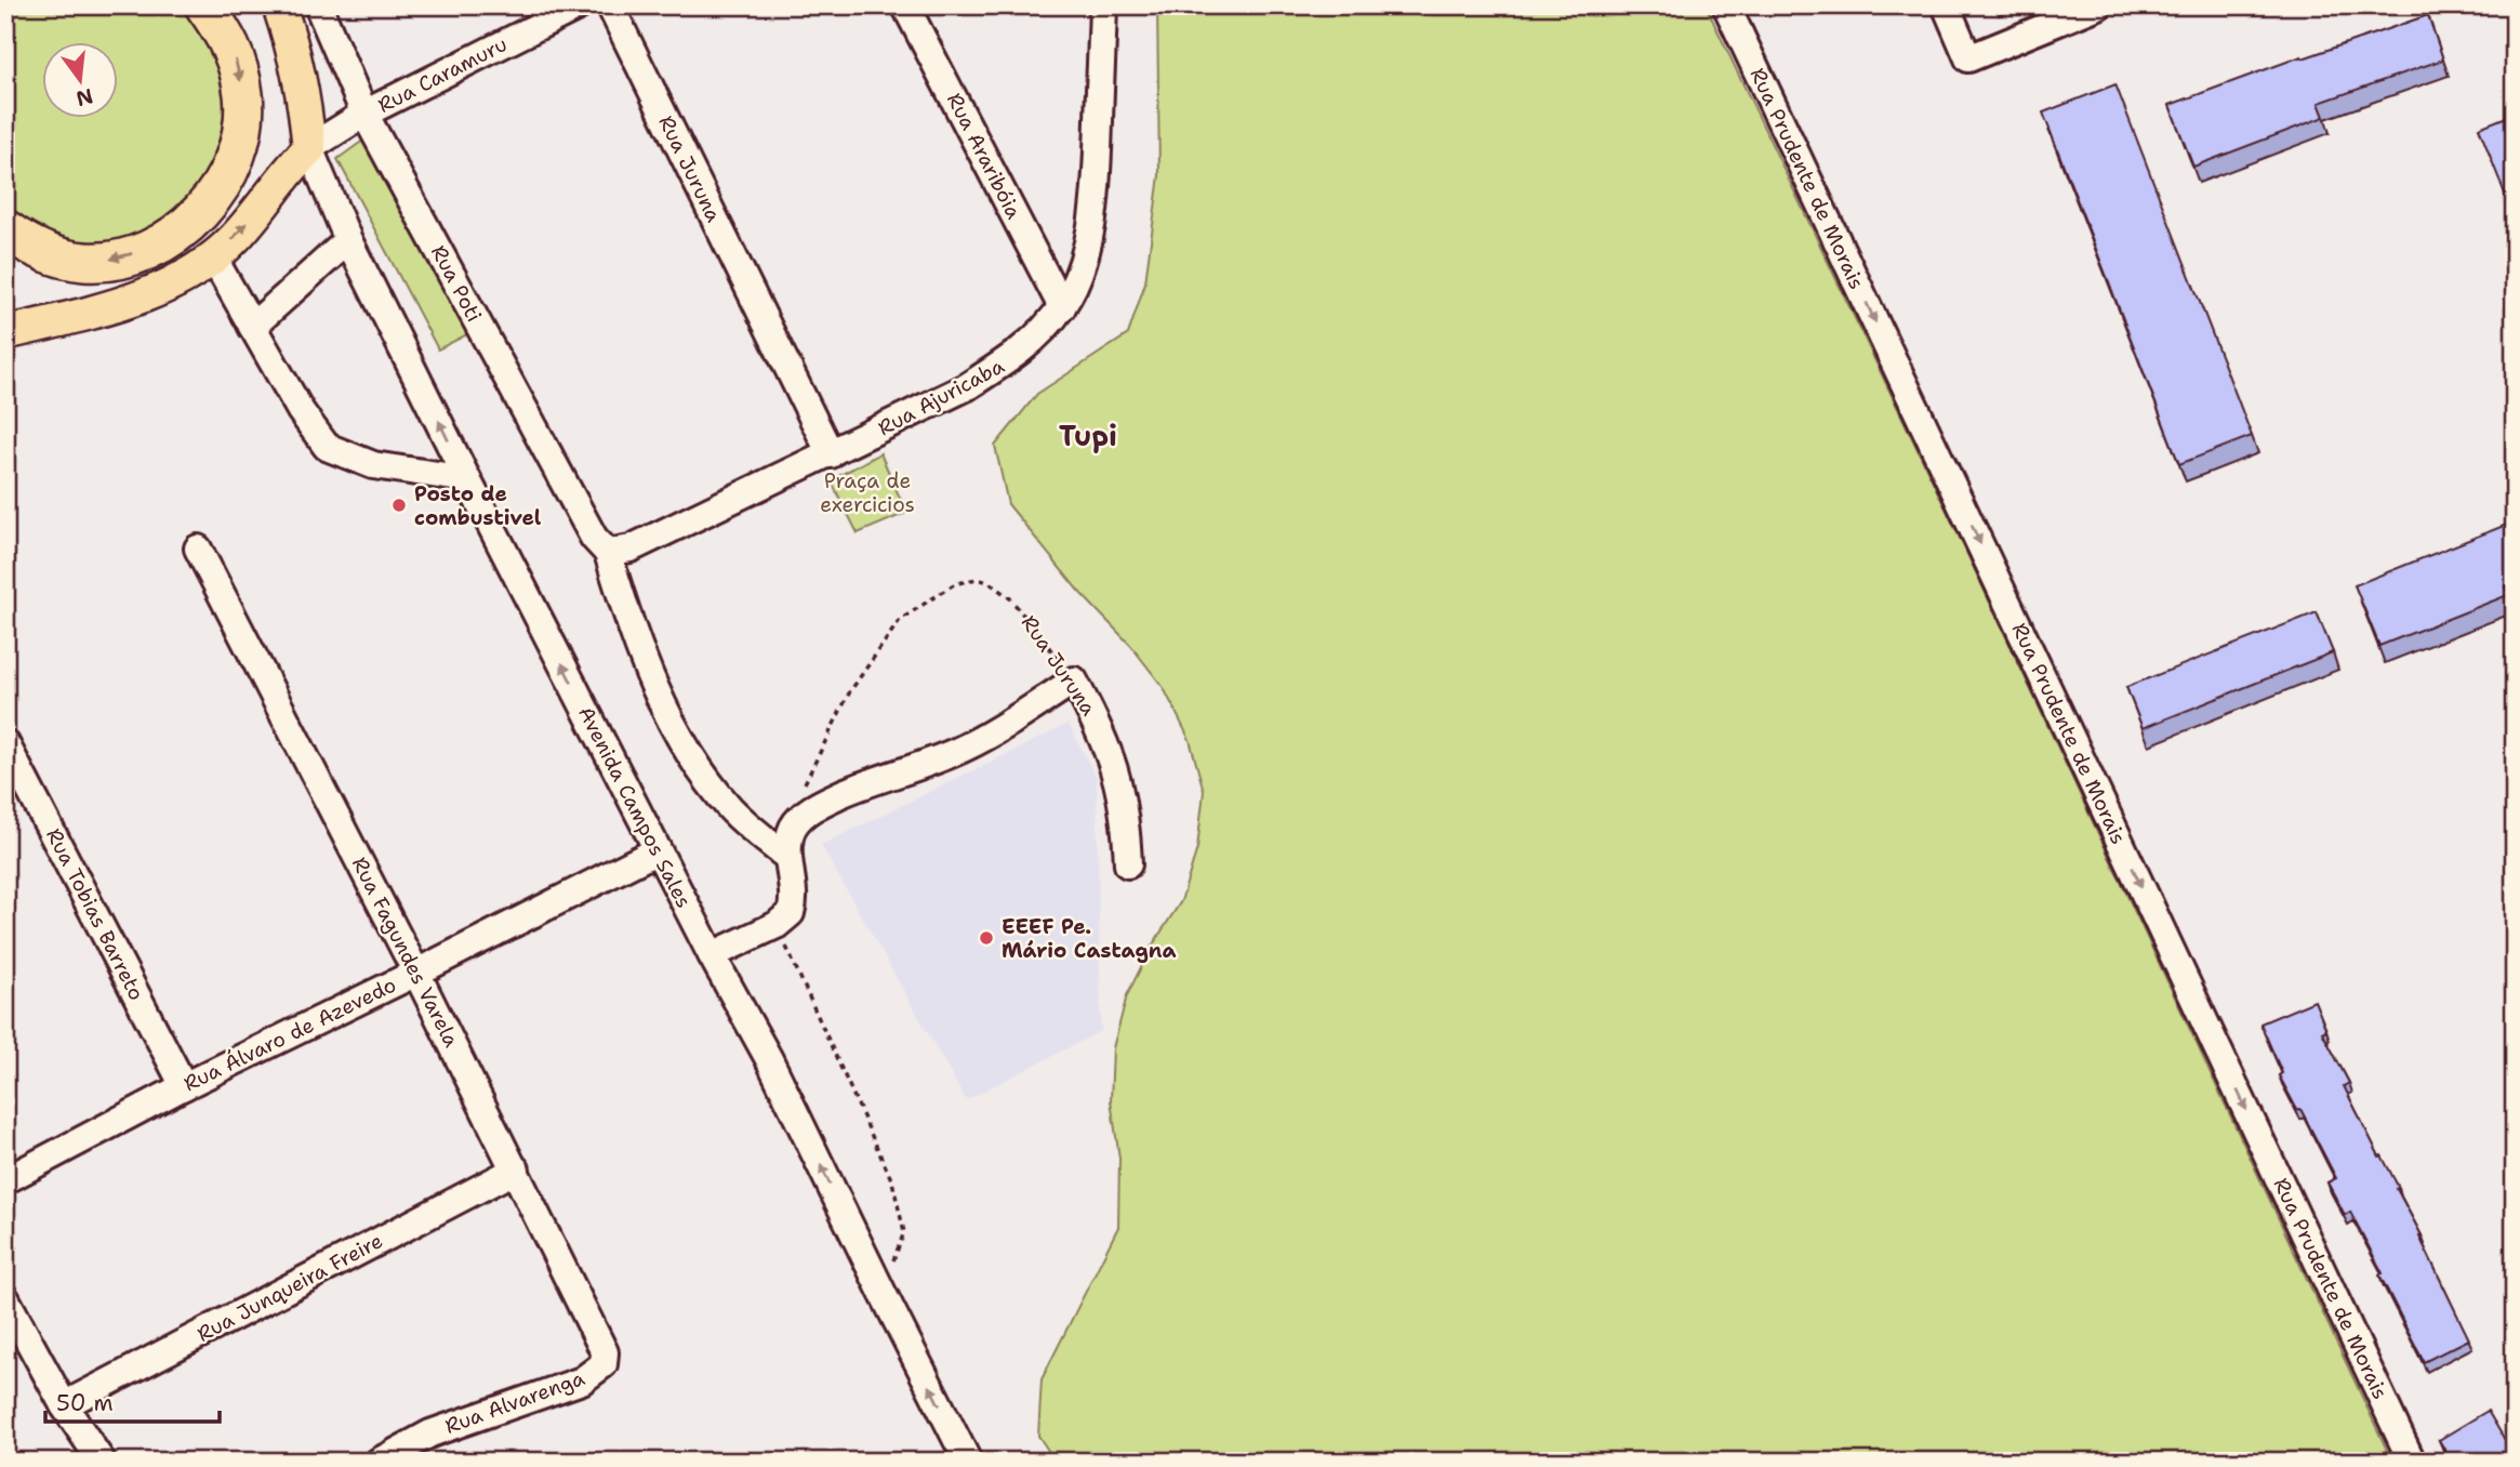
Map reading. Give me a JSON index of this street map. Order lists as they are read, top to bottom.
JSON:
{
  "streets": {
    "street": [
      "Rua Caramuru",
      "Rua Araribóia",
      "Rua Juruna",
      "Rua Prudente de Morais",
      "Rua Poti",
      "Rua Ajuricaba",
      "Avenida Campos Sales",
      "Rua Tobias Barreto",
      "Rua Fagundes Varela",
      "Rua Álvaro de Azevedo",
      "Rua Junqueira Freire",
      "Rua Alvarenga"
    ]
  },
  "crossings": [
    ["Rua Caramuru", "Rua Poti"],
    ["Rua Caramuru", "Avenida Campos Sales"],
    ["Rua Araribóia", "Rua Ajuricaba"],
    ["Rua Juruna", "Rua Ajuricaba"],
    ["Rua Poti", "Rua Ajuricaba"],
    ["Avenida Campos Sales", "Rua Álvaro de Azevedo"],
    ["Rua Tobias Barreto", "Rua Álvaro de Azevedo"],
    ["Rua Fagundes Varela", "Rua Álvaro de Azevedo"],
    ["Rua Fagundes Varela", "Rua Junqueira Freire"],
    ["Rua Fagundes Varela", "Rua Alvarenga"]
  ],
  "one_way": ["Rua Prudente de Morais", "Avenida Campos Sales"],
  "districts": ["Tupi"],
  "parks": ["Praça de exercicios"],
  "places": ["Posto de combustivel", "EEEF Pe. Mário Castagna"],
  "scale_bar": "50 m",
  "north": "bottom"
}
